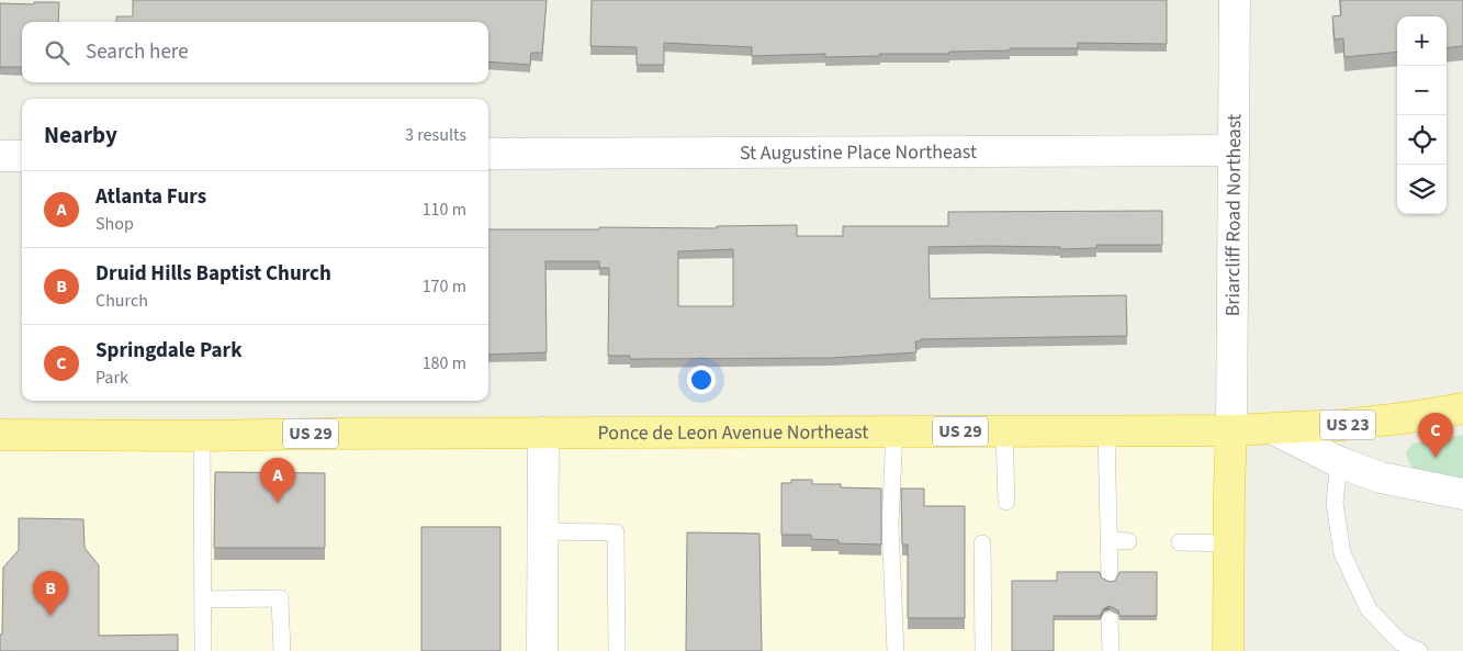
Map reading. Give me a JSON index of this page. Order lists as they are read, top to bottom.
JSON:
{
  "streets": {
    "highway": ["US 23", "Ponce de Leon Avenue Northeast", "US 29"],
    "street": ["St Augustine Place Northeast", "Briarcliff Road Northeast"]
  },
  "crossings": [
    ["St Augustine Place Northeast", "Briarcliff Road Northeast"],
    ["Briarcliff Road Northeast", "Ponce de Leon Avenue Northeast"]
  ],
  "page": {
    "map_buttons": ["+", "−"],
    "search": "Search here",
    "heading": ["Nearby", "3 results"],
    "list": [
      {
        "mark": "A",
        "name": "Atlanta Furs",
        "note": "Shop",
        "value": "110 m"
      },
      {
        "mark": "B",
        "name": "Druid Hills Baptist Church",
        "note": "Church",
        "value": "170 m"
      },
      {
        "mark": "C",
        "name": "Springdale Park",
        "note": "Park",
        "value": "180 m"
      }
    ],
    "pins": ["C", "A", "B"]
  }
}
